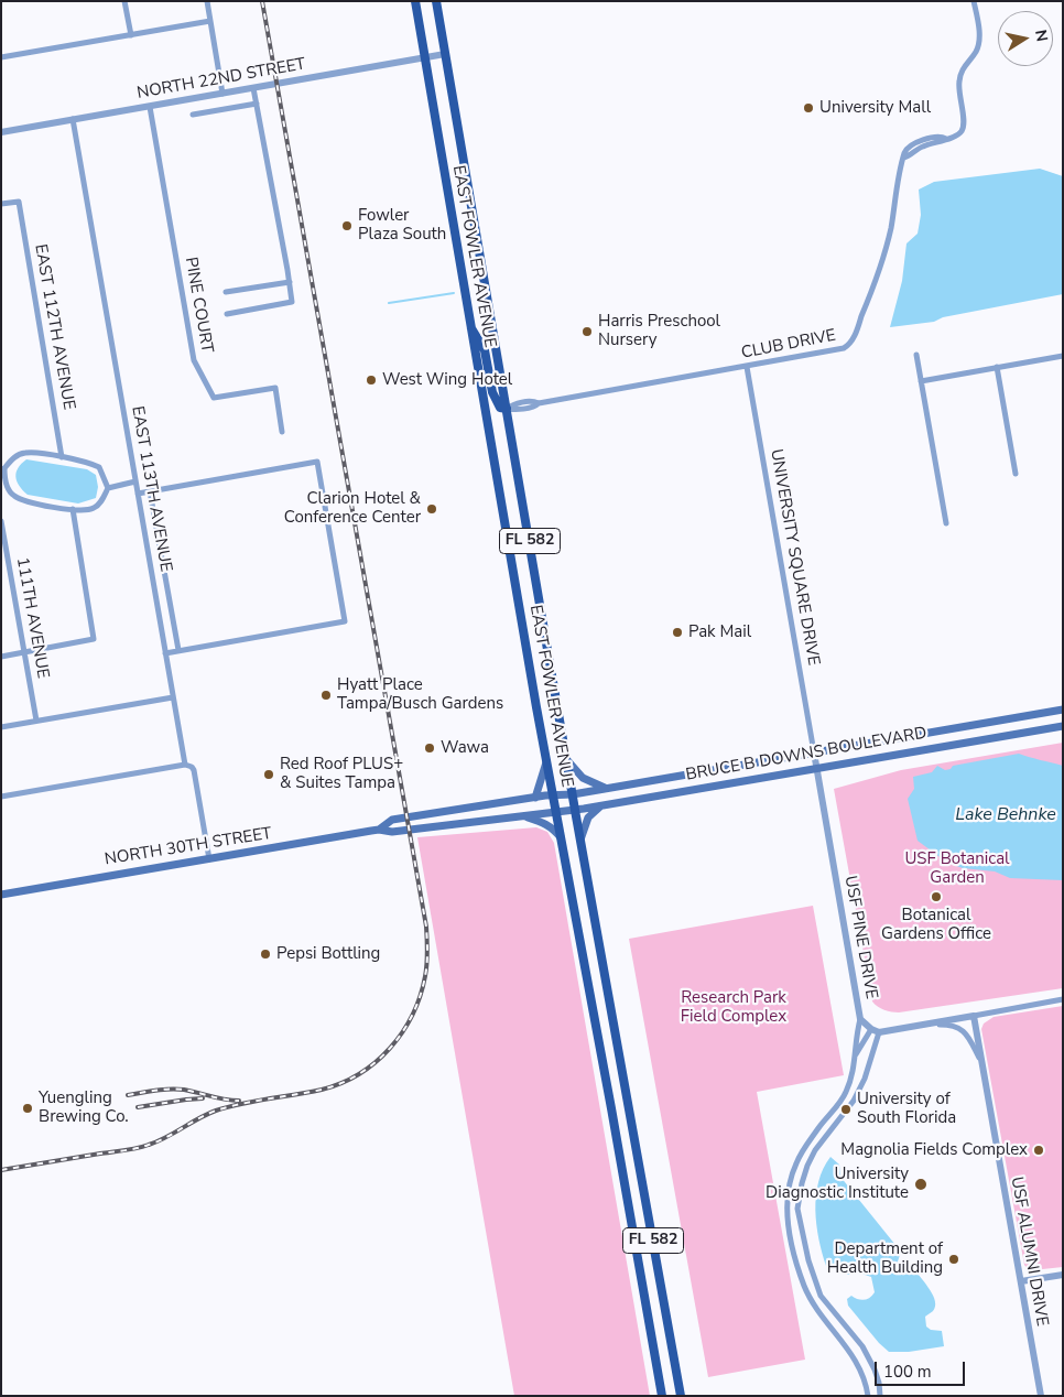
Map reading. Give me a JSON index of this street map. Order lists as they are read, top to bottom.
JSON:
{
  "streets": {
    "main road": [
      "EAST FOWLER AVENUE",
      "FL 582",
      "BRUCE B DOWNS BOULEVARD",
      "NORTH 30TH STREET"
    ],
    "street": [
      "NORTH 22ND STREET",
      "PINE COURT",
      "EAST 112TH AVENUE",
      "CLUB DRIVE",
      "EAST 113TH AVENUE",
      "UNIVERSITY SQUARE DRIVE",
      "111TH AVENUE",
      "USF PINE DRIVE",
      "USF ALUMNI DRIVE"
    ]
  },
  "crossings": [
    ["NORTH 22ND STREET", "EAST FOWLER AVENUE"],
    ["NORTH 22ND STREET", "PINE COURT"],
    ["NORTH 22ND STREET", "EAST 113TH AVENUE"],
    ["EAST FOWLER AVENUE", "CLUB DRIVE"],
    ["EAST FOWLER AVENUE", "BRUCE B DOWNS BOULEVARD"],
    ["EAST FOWLER AVENUE", "NORTH 30TH STREET"],
    ["CLUB DRIVE", "UNIVERSITY SQUARE DRIVE"],
    ["EAST 113TH AVENUE", "NORTH 30TH STREET"],
    ["UNIVERSITY SQUARE DRIVE", "BRUCE B DOWNS BOULEVARD"],
    ["UNIVERSITY SQUARE DRIVE", "USF PINE DRIVE"],
    ["BRUCE B DOWNS BOULEVARD", "NORTH 30TH STREET"],
    ["BRUCE B DOWNS BOULEVARD", "USF PINE DRIVE"]
  ],
  "water": ["Lake Behnke"],
  "parks": ["USF Botanical Garden", "Research Park Field Complex"],
  "places": [
    "University Mall",
    "Fowler Plaza South",
    "Harris Preschool Nursery",
    "West Wing Hotel",
    "Clarion Hotel & Conference Center",
    "Pak Mail",
    "Hyatt Place Tampa/Busch Gardens",
    "Wawa",
    "Red Roof PLUS+ & Suites Tampa",
    "Botanical Gardens Office",
    "Pepsi Bottling",
    "Yuengling Brewing Co.",
    "University of South Florida",
    "Magnolia Fields Complex",
    "University Diagnostic Institute",
    "Department of Health Building"
  ],
  "scale_bar": "100 m",
  "north": "right"
}
